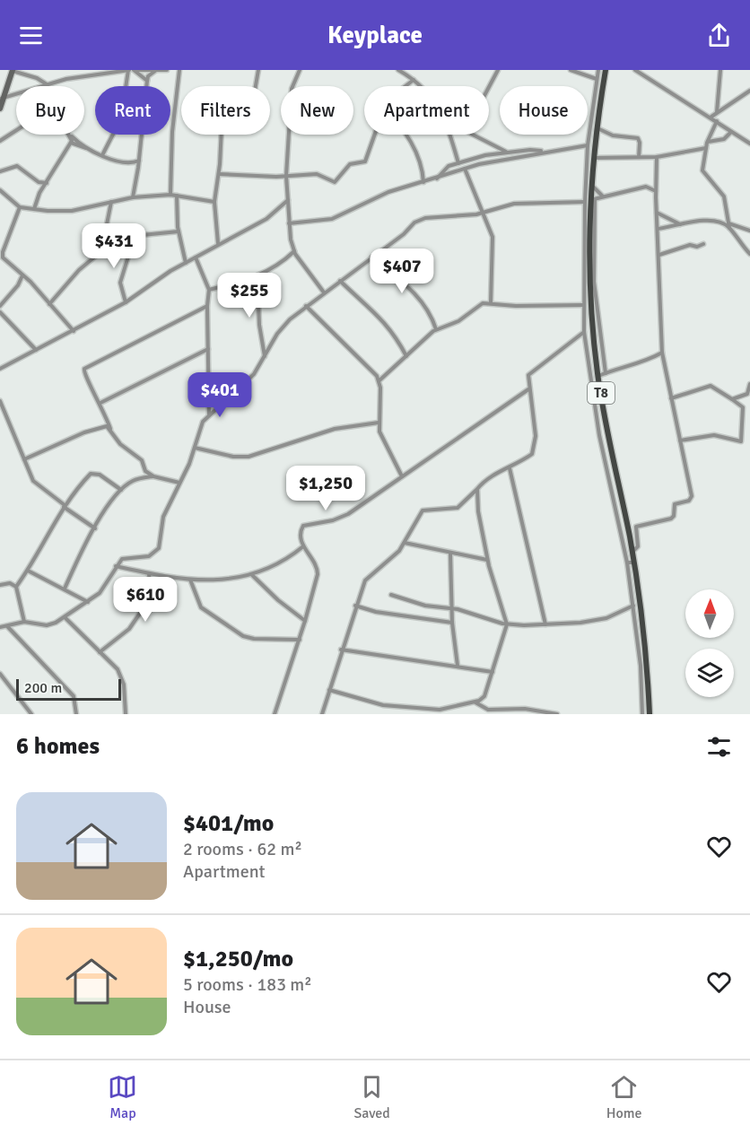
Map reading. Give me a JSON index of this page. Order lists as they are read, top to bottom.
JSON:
{
  "streets": {
    "main road": ["T8"]
  },
  "scale_bar": "200 m",
  "north": "top",
  "page": {
    "header": "Keyplace",
    "chip": [
      "Buy",
      "Rent",
      "Filters",
      "New",
      "Apartment",
      "House"
    ],
    "price": [
      "$431",
      "$407",
      "$255",
      "$401",
      "$1,250",
      "$610"
    ],
    "scale": "200 m",
    "heading": "6 homes",
    "list": [
      {
        "name": "$401/mo",
        "note": "2 rooms · 62 m² · Apartment"
      },
      {
        "name": "$1,250/mo",
        "note": "5 rooms · 183 m² · House"
      }
    ],
    "tabs": ["Map", "Saved", "Home"]
  }
}
